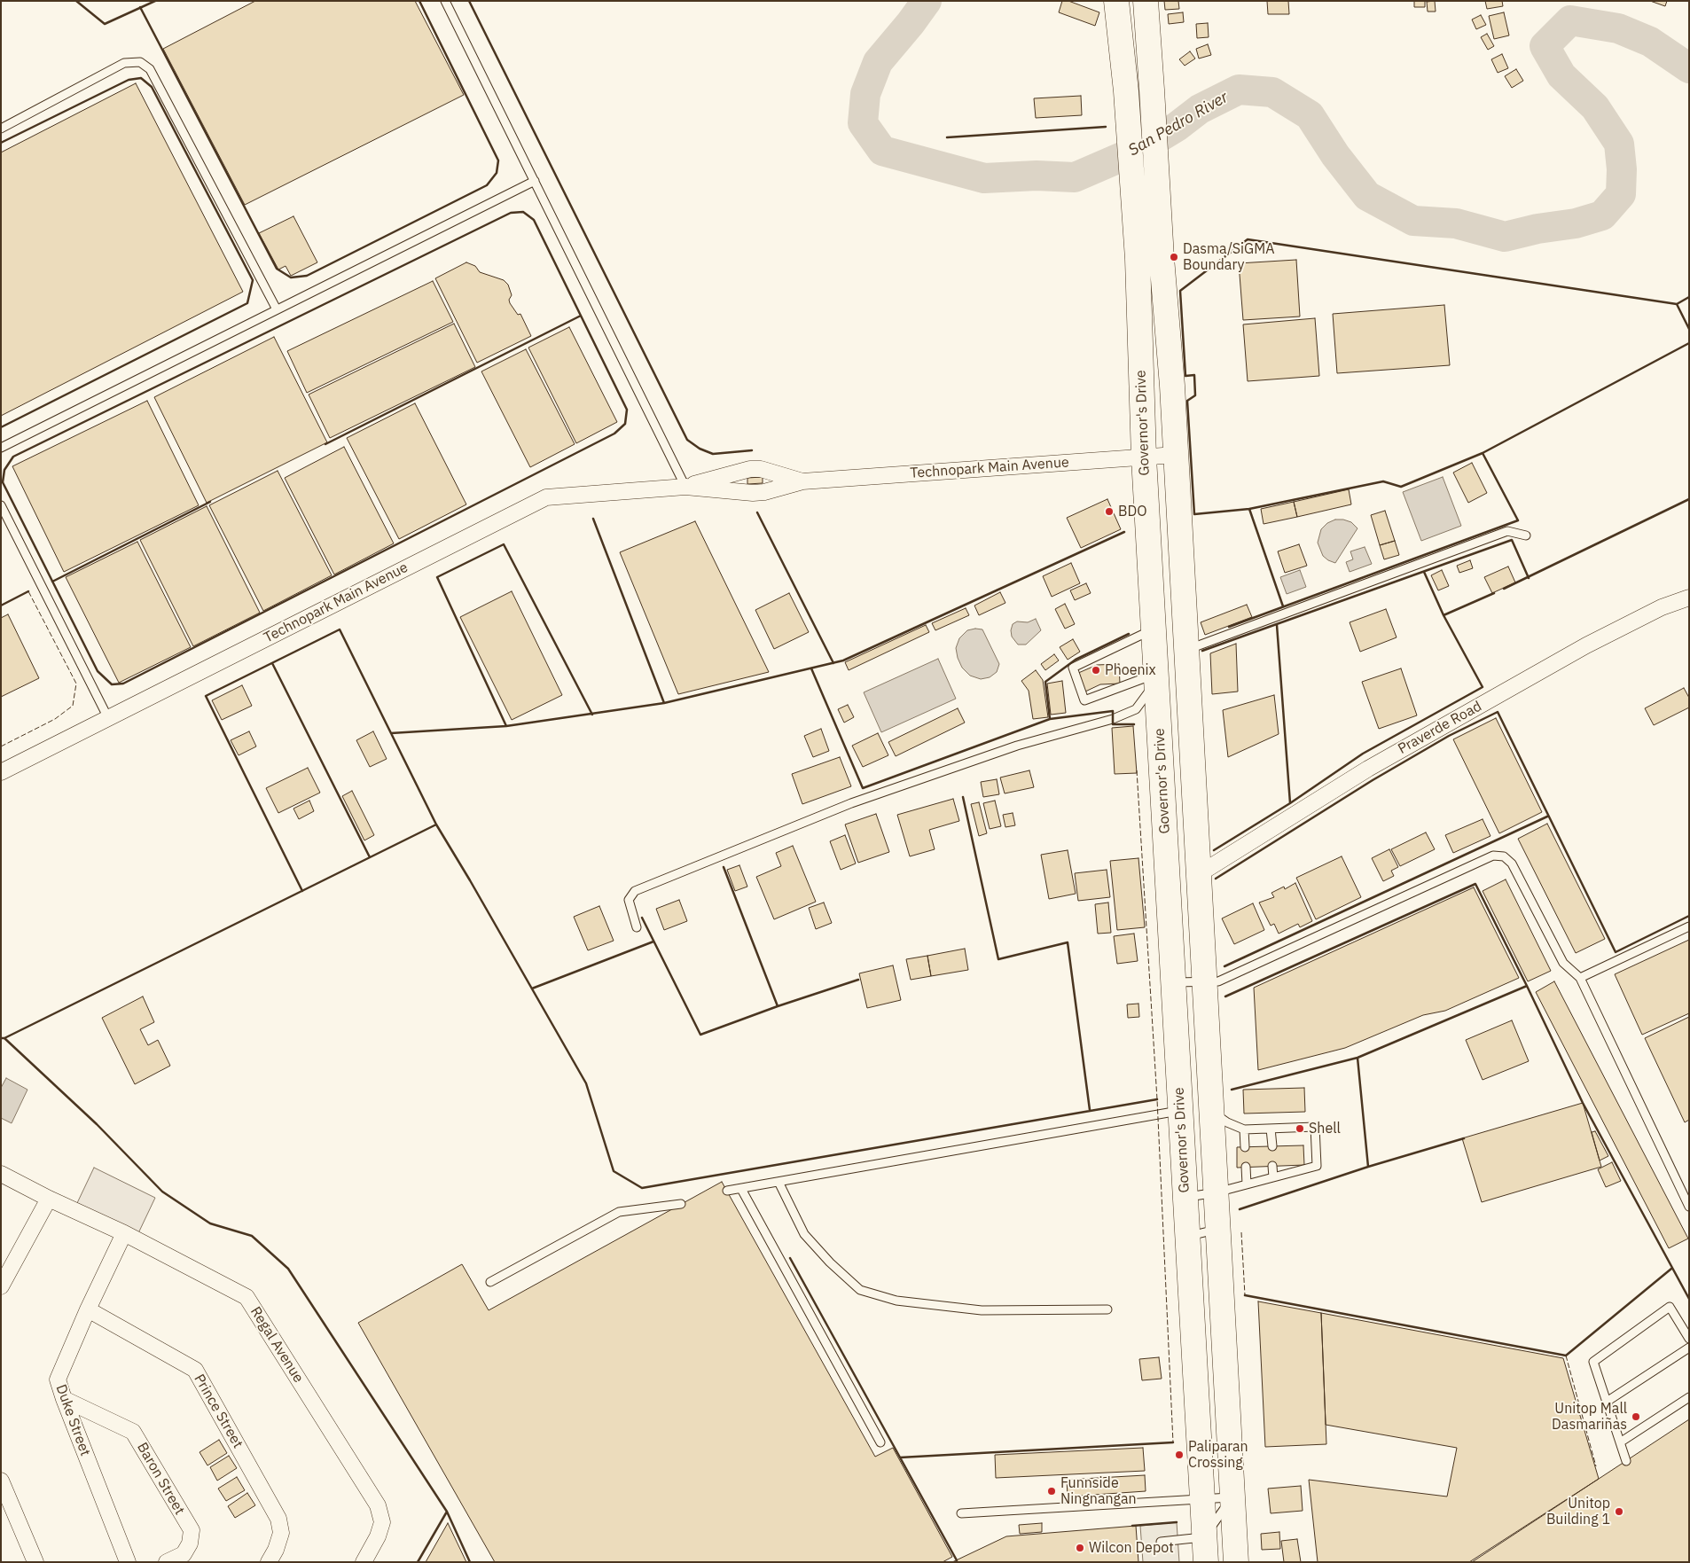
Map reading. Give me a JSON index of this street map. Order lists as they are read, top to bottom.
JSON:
{
  "streets": {
    "highway": ["Governor's Drive"],
    "street": [
      "Technopark Main Avenue",
      "Praverde Road",
      "Regal Avenue",
      "Prince Street",
      "Duke Street",
      "Baron Street"
    ]
  },
  "crossings": [
    ["Governor's Drive", "Technopark Main Avenue"],
    ["Regal Avenue", "Duke Street"],
    ["Prince Street", "Duke Street"],
    ["Duke Street", "Baron Street"]
  ],
  "water": ["San Pedro River"],
  "places": [
    "Dasma/SiGMA Boundary",
    "BDO",
    "Phoenix",
    "Shell",
    "Unitop Mall Dasmariñas",
    "Paliparan Crossing",
    "Funnside Ningnangan",
    "Unitop Building 1",
    "Wilcon Depot"
  ]
}
